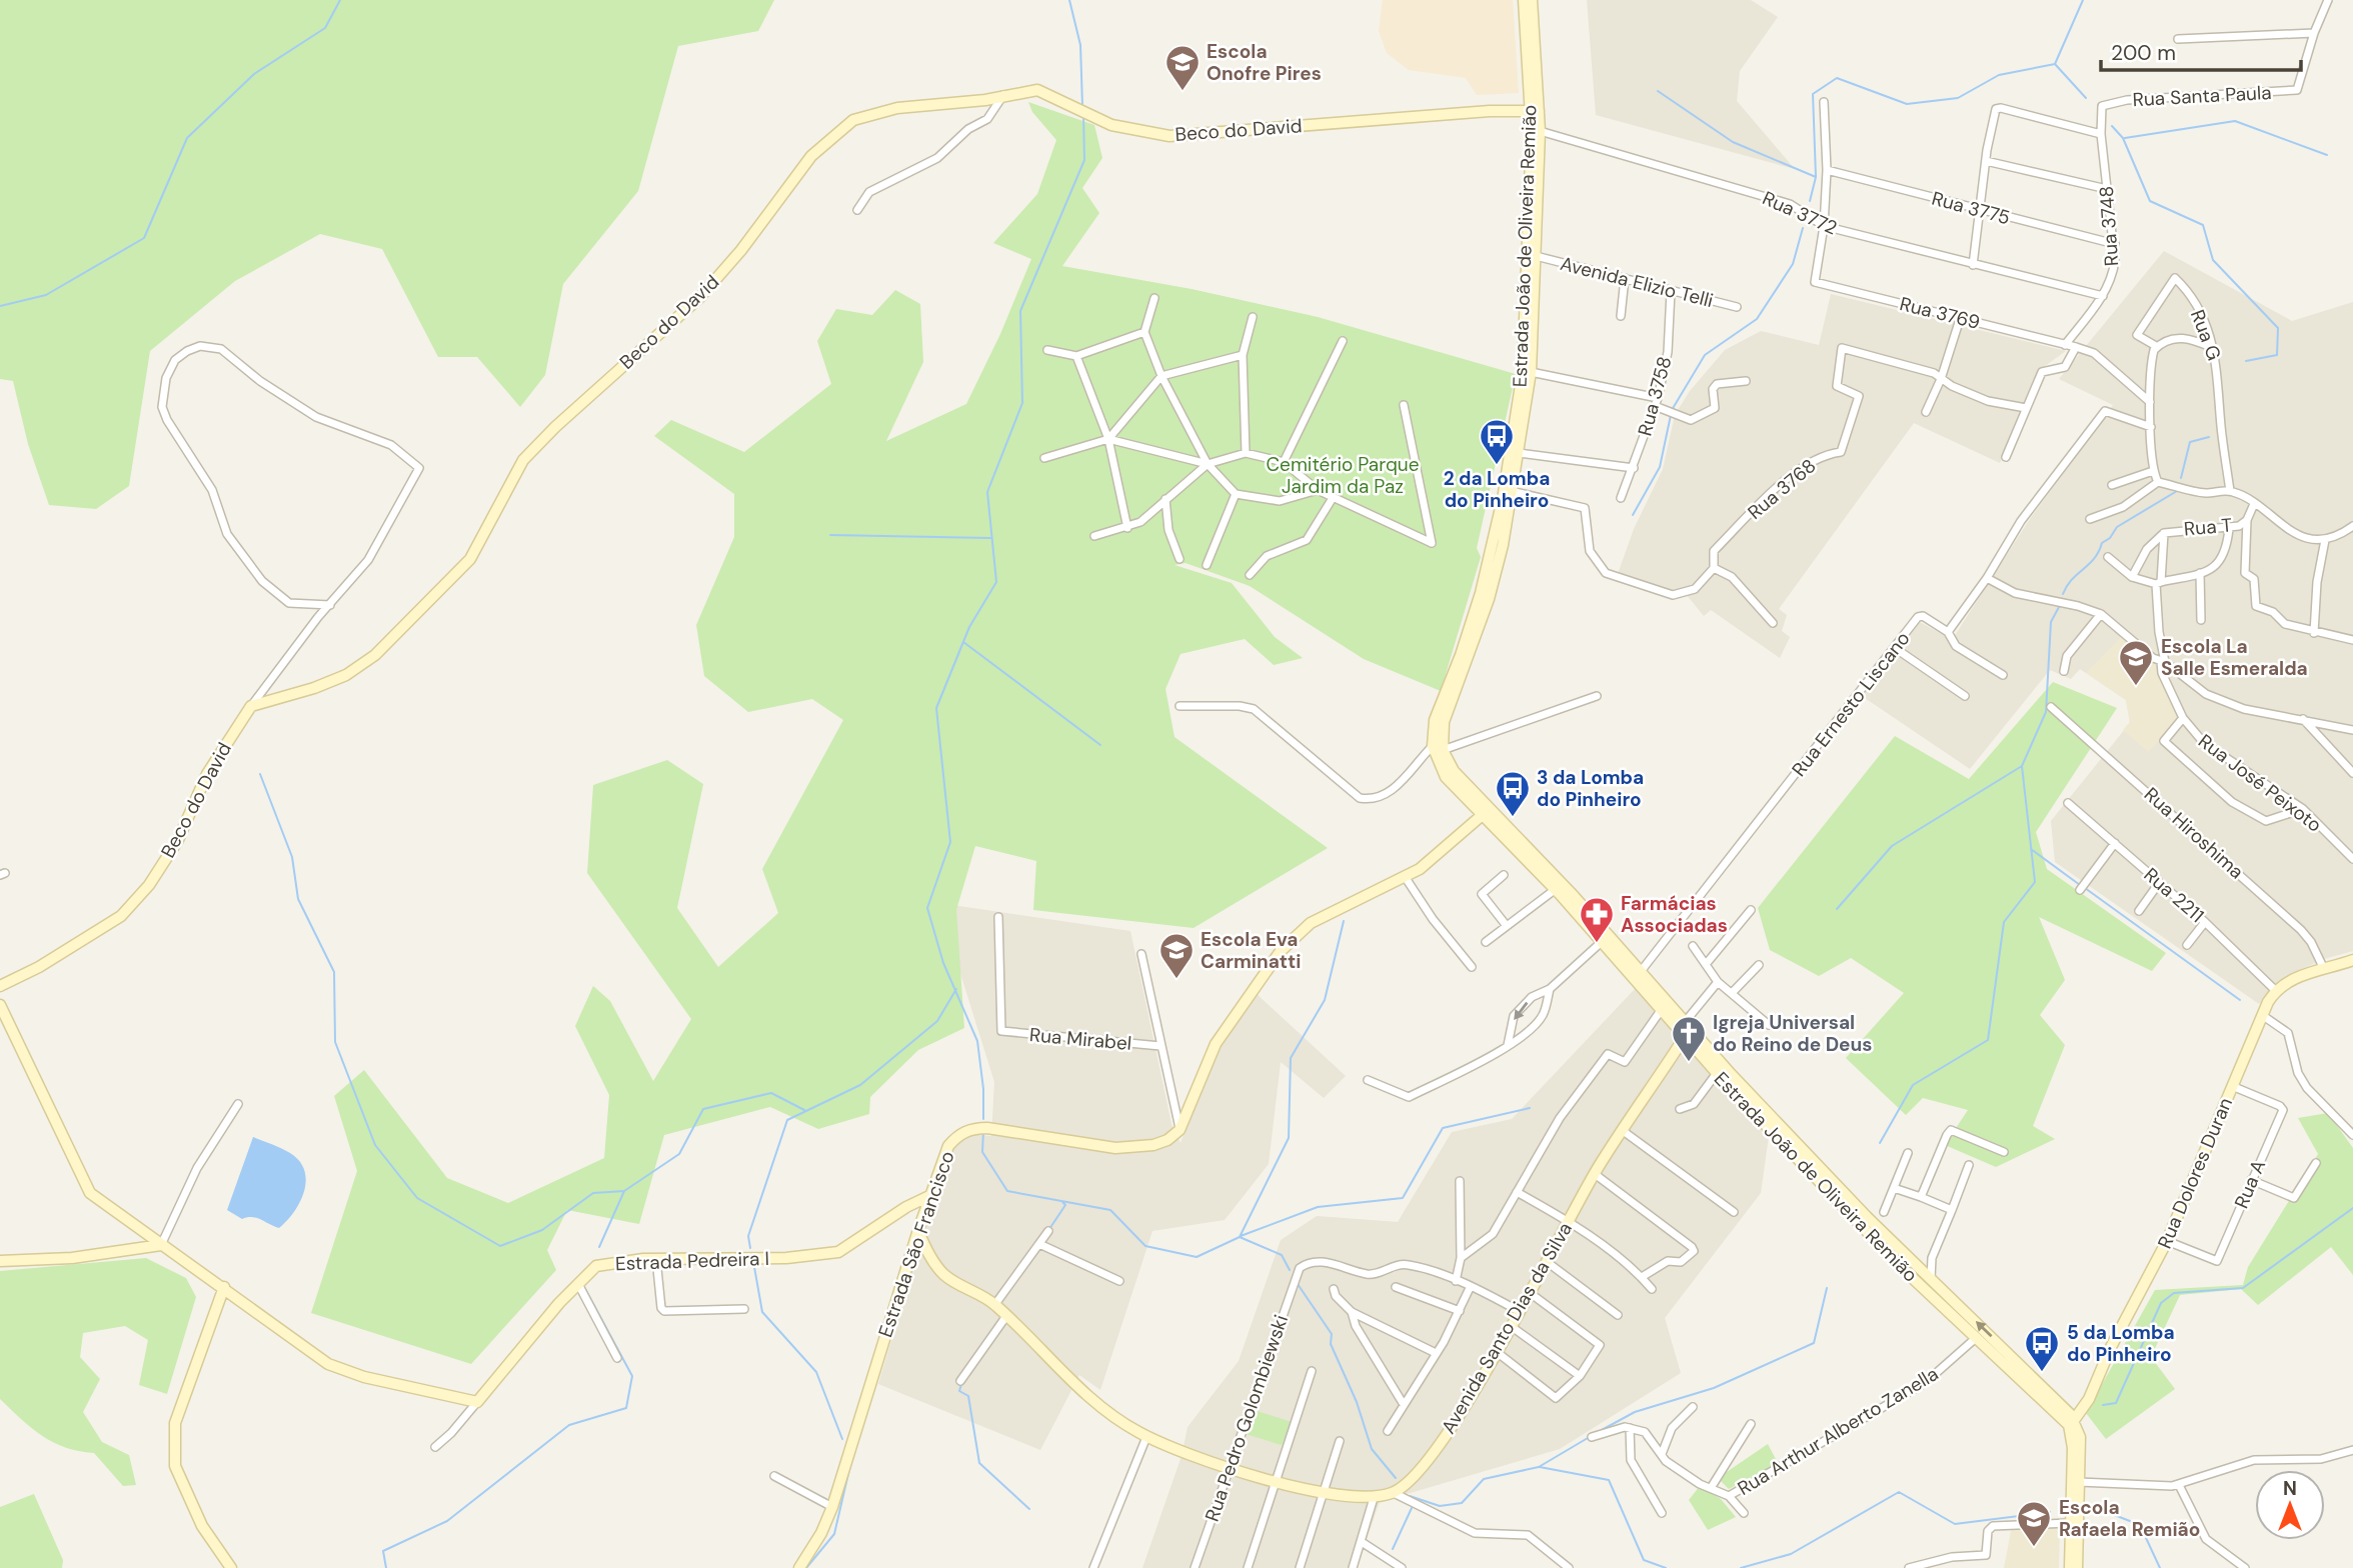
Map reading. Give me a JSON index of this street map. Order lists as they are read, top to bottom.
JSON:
{
  "streets": {
    "street": [
      "Rua Santa Paula",
      "Beco do David",
      "Rua 3775",
      "Rua 3772",
      "Rua 3748",
      "Estrada João de Oliveira Remião",
      "Avenida Elizio Telli",
      "Rua 3769",
      "Rua G",
      "Rua 3758",
      "Rua 3768",
      "Rua T",
      "Rua Ernesto Liscano",
      "Rua José Peixoto",
      "Rua Hiroshima",
      "Rua 2211",
      "Rua Mirabel",
      "Rua Dolores Duran",
      "Rua A",
      "Estrada São Francisco",
      "Estrada Pedreira I",
      "Avenida Santo Dias da Silva",
      "Rua Pedro Golombiewski",
      "Rua Arthur Alberto Zanella"
    ]
  },
  "crossings": [
    ["Rua Santa Paula", "Rua 3748"],
    ["Beco do David", "Estrada João de Oliveira Remião"],
    ["Rua 3775", "Rua 3748"],
    ["Rua 3772", "Rua 3748"],
    ["Rua 3772", "Estrada João de Oliveira Remião"],
    ["Rua 3772", "Rua 3769"],
    ["Rua 3748", "Rua 3769"],
    ["Estrada João de Oliveira Remião", "Avenida Elizio Telli"],
    ["Estrada João de Oliveira Remião", "Rua Ernesto Liscano"],
    ["Estrada João de Oliveira Remião", "Rua Dolores Duran"],
    ["Estrada João de Oliveira Remião", "Avenida Santo Dias da Silva"],
    ["Estrada João de Oliveira Remião", "Rua Arthur Alberto Zanella"],
    ["Avenida Elizio Telli", "Rua 3758"],
    ["Rua T", "Rua José Peixoto"],
    ["Rua 2211", "Rua Dolores Duran"],
    ["Rua Dolores Duran", "Rua A"],
    ["Estrada São Francisco", "Estrada Pedreira I"],
    ["Estrada São Francisco", "Avenida Santo Dias da Silva"],
    ["Avenida Santo Dias da Silva", "Rua Pedro Golombiewski"]
  ],
  "parks": ["Cemitério Parque Jardim da Paz"],
  "places": {
    "school or university": [
      "Escola Onofre Pires",
      "Escola La Salle Esmeralda",
      "Escola Eva Carminatti",
      "Escola Rafaela Remião"
    ],
    "bus stop": ["2 da Lomba do Pinheiro", "3 da Lomba do Pinheiro", "5 da Lomba do Pinheiro"],
    "pharmacy": ["Farmácias Associadas"],
    "church": ["Igreja Universal do Reino de Deus"]
  },
  "scale_bar": "200 m",
  "north": "top"
}
